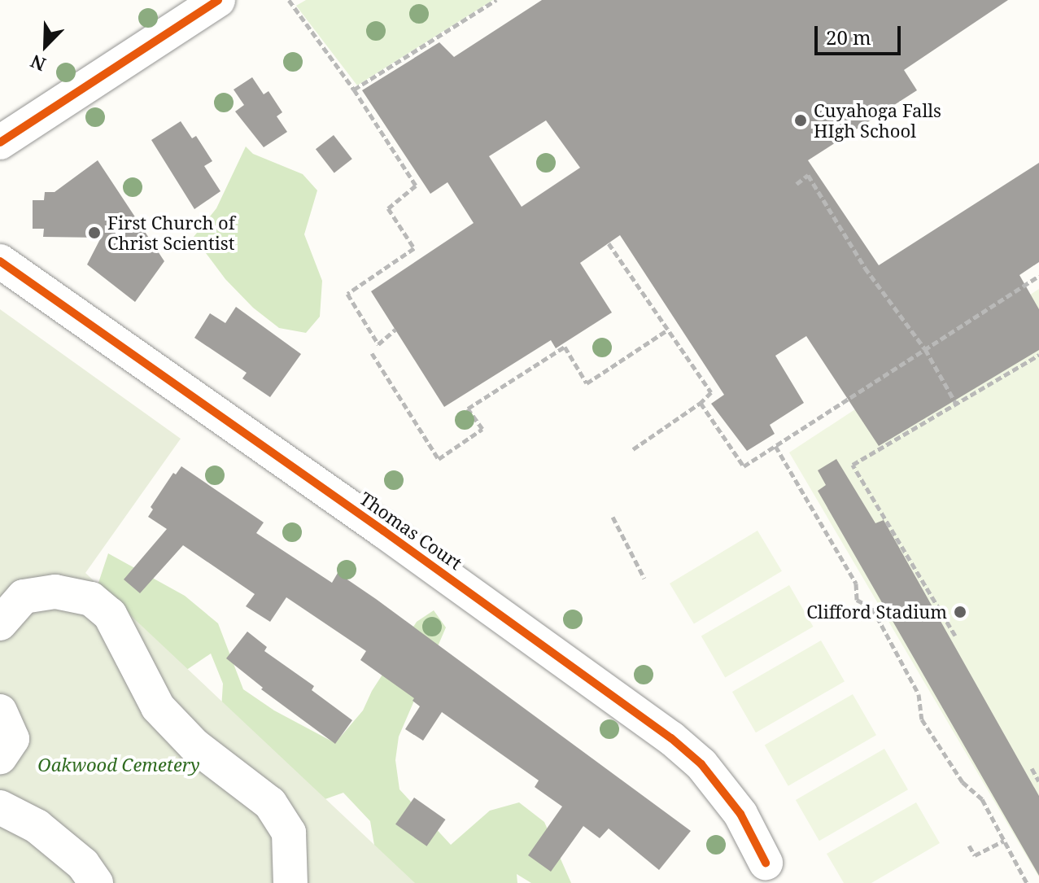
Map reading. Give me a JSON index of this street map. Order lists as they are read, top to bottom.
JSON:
{
  "streets": {
    "street": ["Thomas Court"]
  },
  "parks": ["Oakwood Cemetery"],
  "places": ["Cuyahoga Falls HIgh School", "First Church of Christ Scientist", "Clifford Stadium"],
  "scale_bar": "20 m",
  "north": "bottom left"
}
